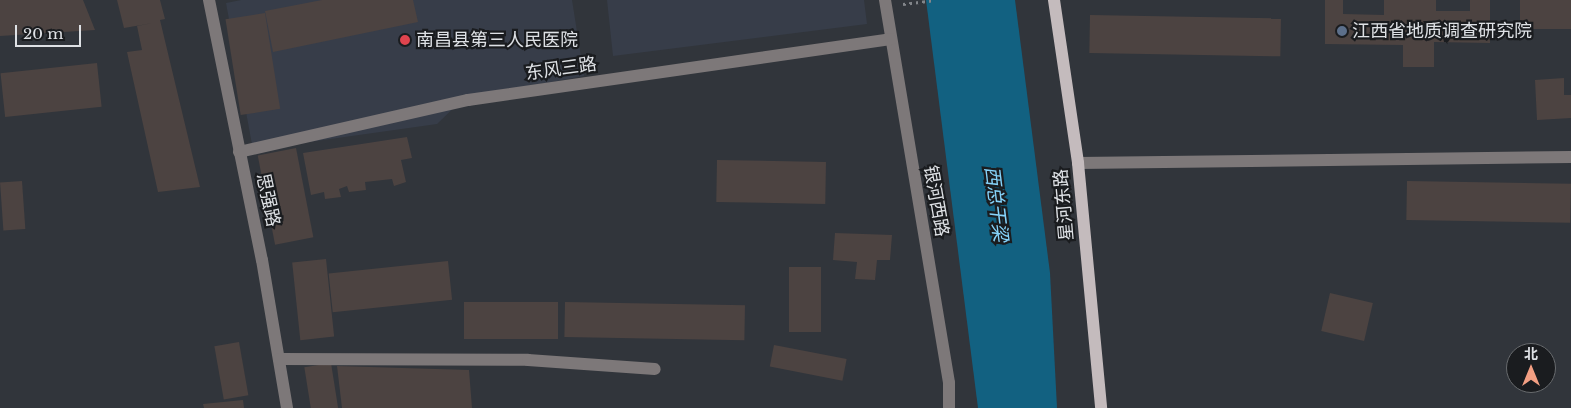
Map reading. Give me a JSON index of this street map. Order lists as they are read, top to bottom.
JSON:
{
  "streets": {
    "main road": ["星河东路"],
    "street": ["东风三路", "思强路", "银河西路"]
  },
  "crossings": [
    ["东风三路", "思强路"],
    ["东风三路", "银河西路"]
  ],
  "water": ["西总干梁"],
  "places": ["江西省地质调查研究院", "南昌县第三人民医院"],
  "scale_bar": "20 m",
  "north": "top"
}
